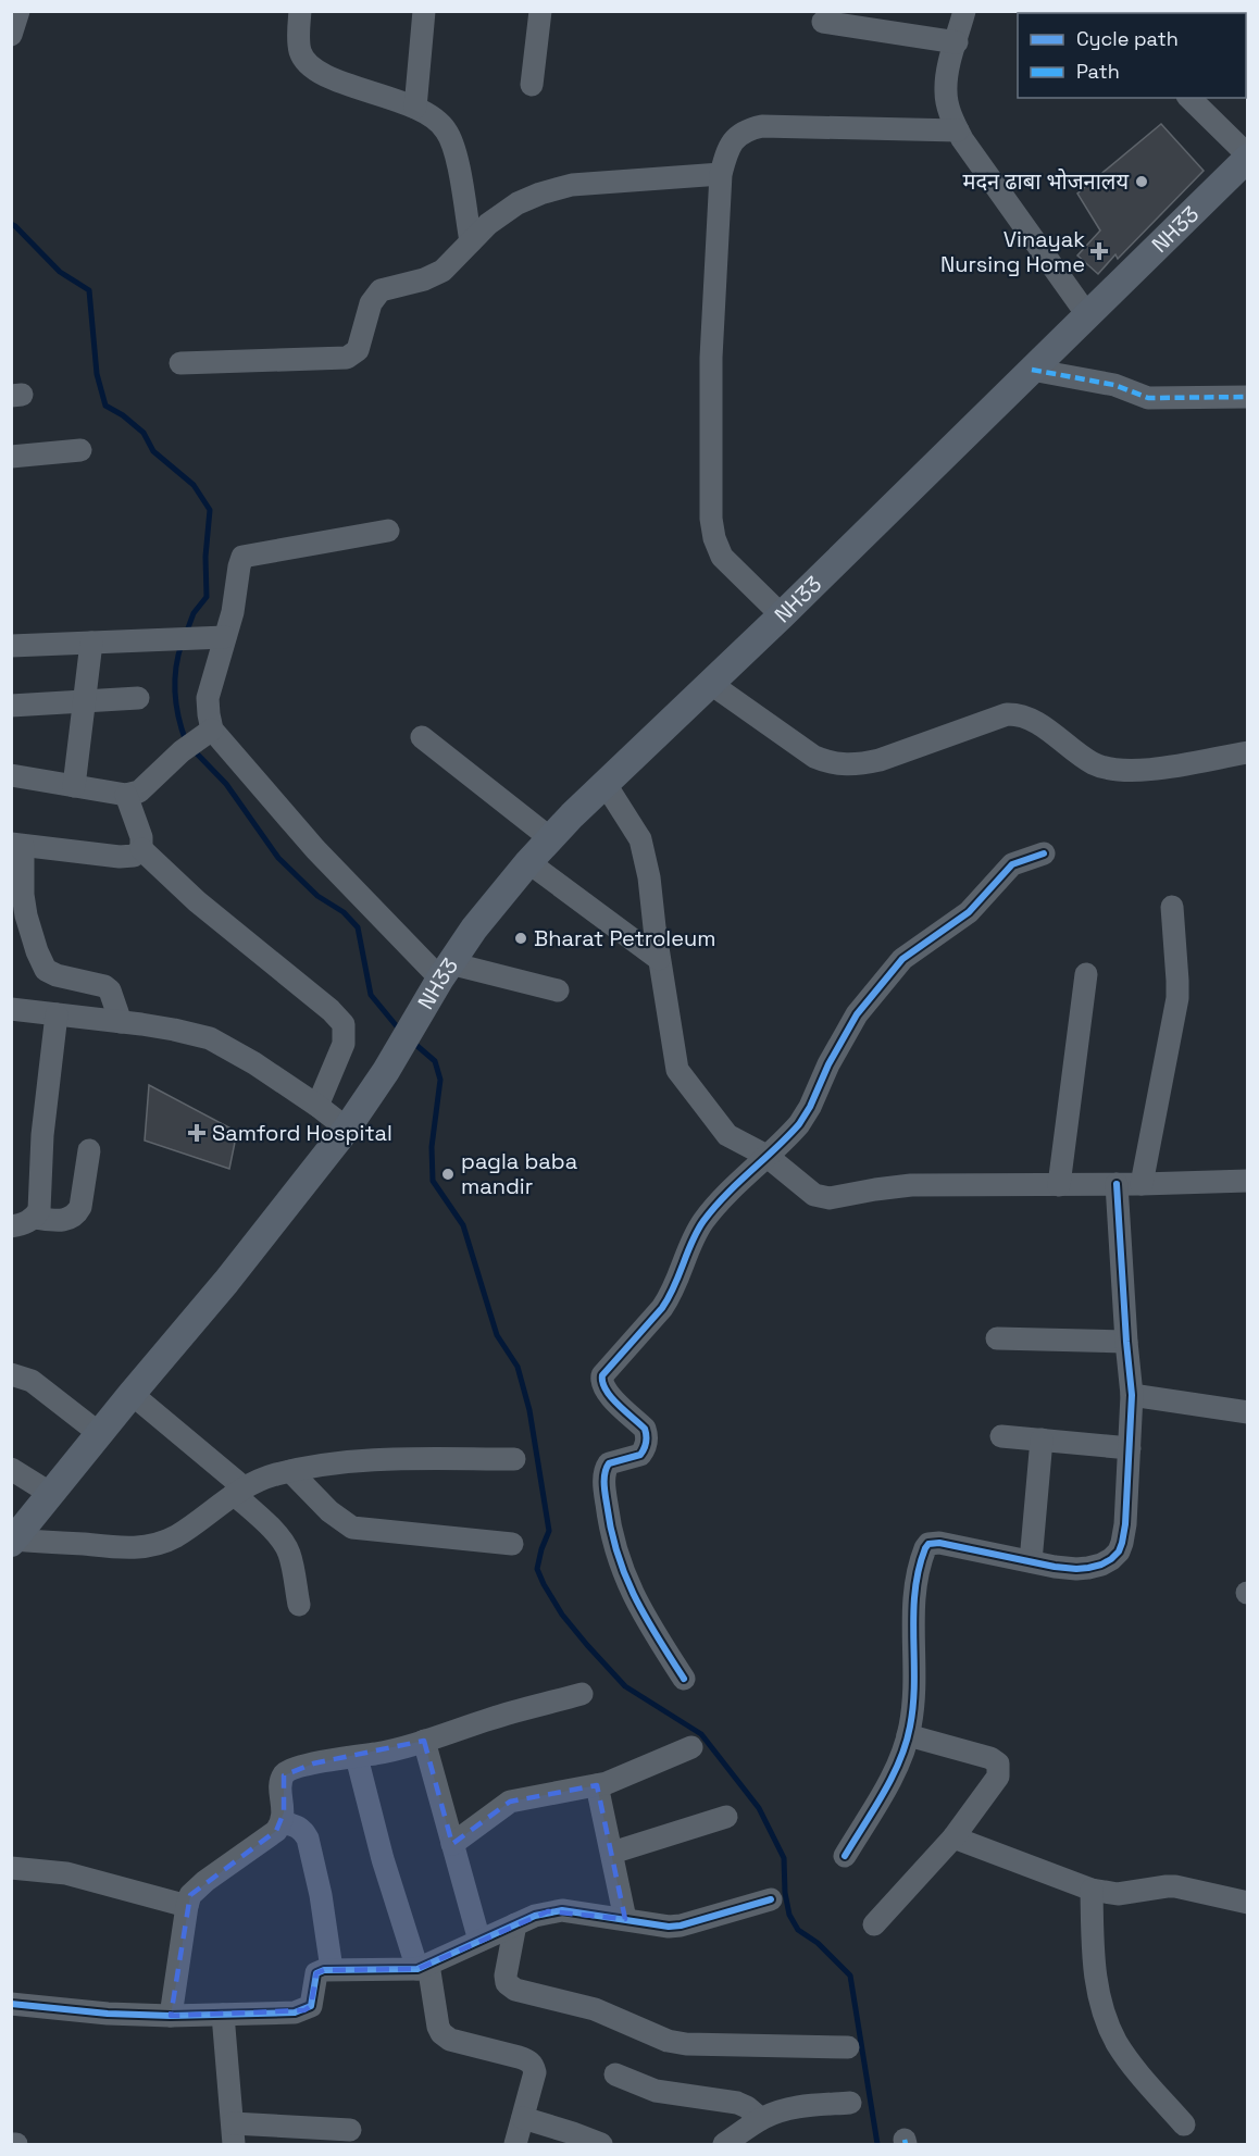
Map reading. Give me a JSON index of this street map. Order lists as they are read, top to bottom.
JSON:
{
  "streets": {
    "main road": ["NH33"]
  },
  "places": {
    "other": ["मदन ढाबा भोजनालय", "Bharat Petroleum", "pagla baba mandir"],
    "health": ["Vinayak Nursing Home", "Samford Hospital"]
  },
  "legend": ["Cycle path", "Path"]
}
